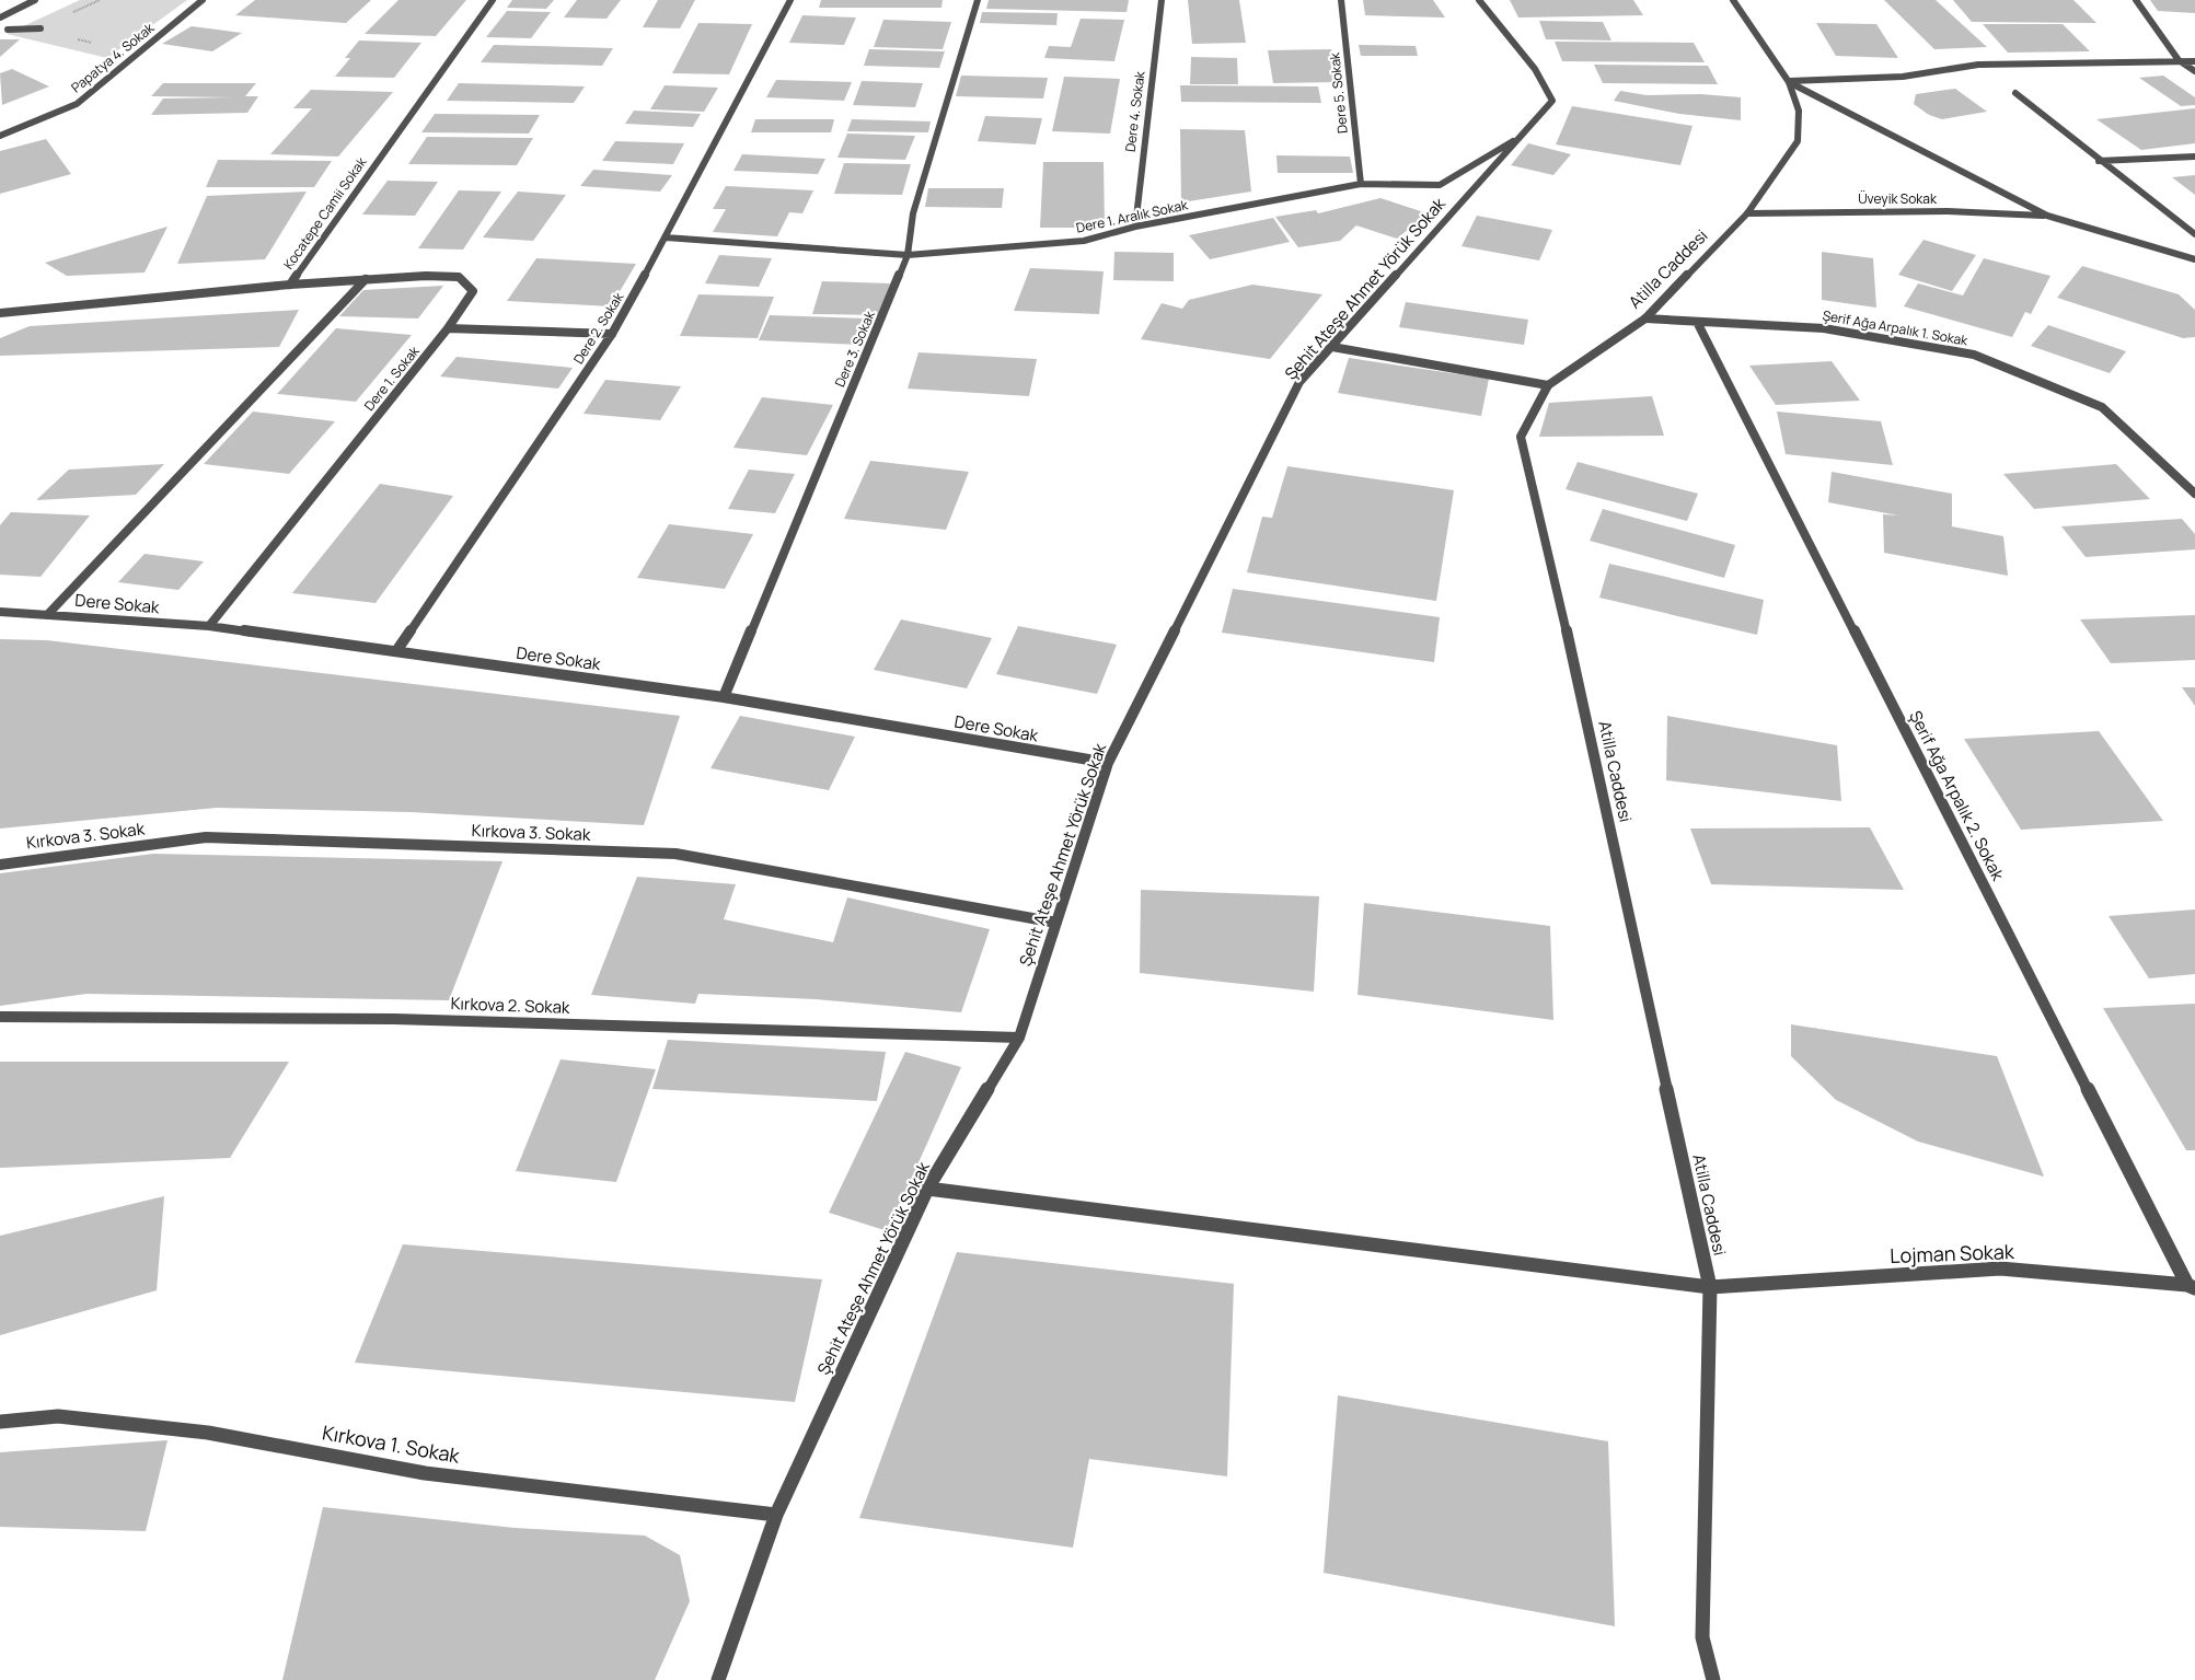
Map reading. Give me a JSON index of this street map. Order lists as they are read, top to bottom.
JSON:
{
  "streets": {
    "street": [
      "Papatya 4. Sokak",
      "Dere 5. Sokak",
      "Dere 4. Sokak",
      "Üveyik Sokak",
      "Kocatepe Camii Sokak",
      "Dere 1. Aralık Sokak",
      "Atilla Caddesi",
      "Şehit Ateşe Ahmet Yörük Sokak",
      "Dere 2. Sokak",
      "Şerif Ağa Arpalık 1. Sokak",
      "Dere 3. Sokak",
      "Dere 1. Sokak",
      "Dere Sokak",
      "Şerif Ağa Arpalık 2. Sokak",
      "Kırkova 3. Sokak",
      "Kırkova 2. Sokak",
      "Lojman Sokak",
      "Kırkova 1. Sokak"
    ]
  },
  "crossings": [
    ["Dere 5. Sokak", "Dere 1. Aralık Sokak"],
    ["Dere 4. Sokak", "Dere 1. Aralık Sokak"],
    ["Üveyik Sokak", "Atilla Caddesi"],
    ["Kocatepe Camii Sokak", "Dere 1. Sokak"],
    ["Dere 1. Aralık Sokak", "Şehit Ateşe Ahmet Yörük Sokak"],
    ["Dere 1. Aralık Sokak", "Dere 2. Sokak"],
    ["Dere 1. Aralık Sokak", "Dere 3. Sokak"],
    ["Atilla Caddesi", "Şerif Ağa Arpalık 1. Sokak"],
    ["Atilla Caddesi", "Lojman Sokak"],
    ["Şehit Ateşe Ahmet Yörük Sokak", "Dere Sokak"],
    ["Şehit Ateşe Ahmet Yörük Sokak", "Kırkova 3. Sokak"],
    ["Şehit Ateşe Ahmet Yörük Sokak", "Kırkova 2. Sokak"],
    ["Şehit Ateşe Ahmet Yörük Sokak", "Lojman Sokak"],
    ["Şehit Ateşe Ahmet Yörük Sokak", "Kırkova 1. Sokak"],
    ["Dere 2. Sokak", "Dere Sokak"],
    ["Şerif Ağa Arpalık 1. Sokak", "Şerif Ağa Arpalık 2. Sokak"],
    ["Dere 3. Sokak", "Dere Sokak"],
    ["Dere 1. Sokak", "Dere Sokak"],
    ["Şerif Ağa Arpalık 2. Sokak", "Lojman Sokak"]
  ]
}
